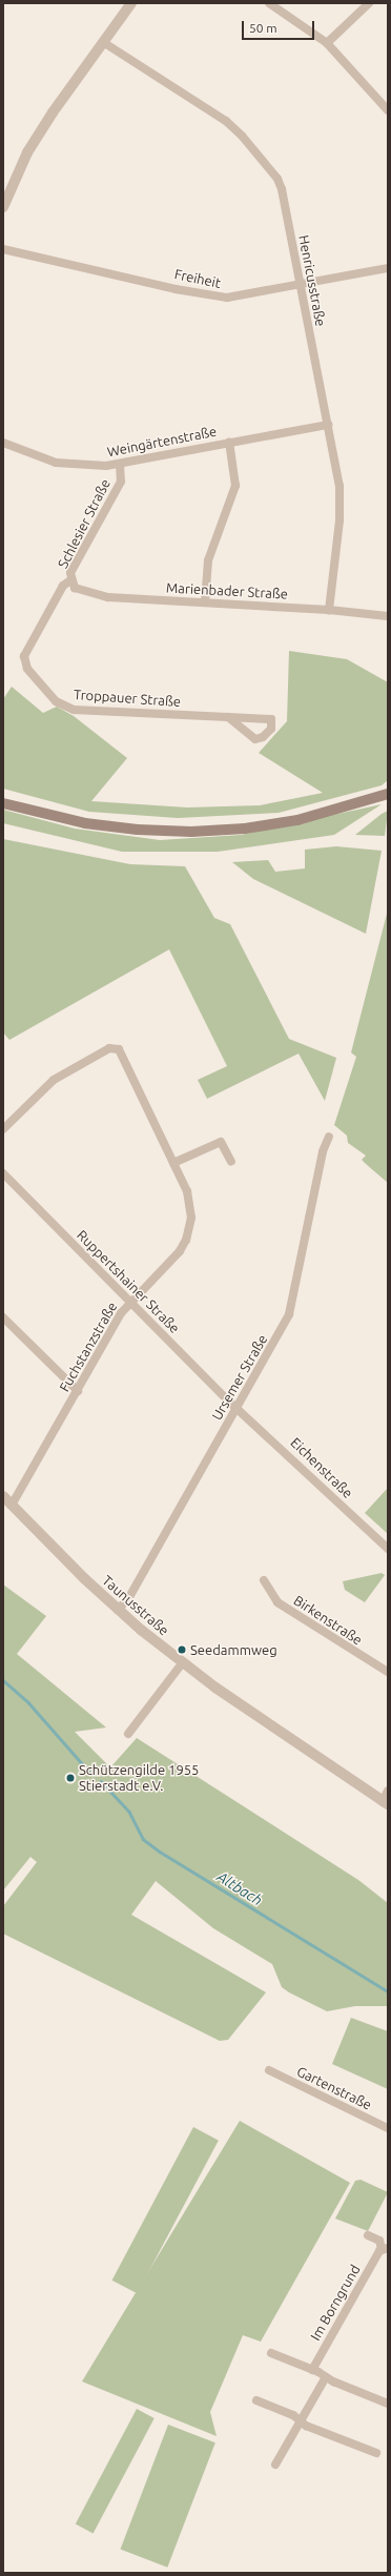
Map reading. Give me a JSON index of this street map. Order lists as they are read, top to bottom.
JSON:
{
  "streets": {
    "street": [
      "Freiheit",
      "Henricusstraße",
      "Weingärtenstraße",
      "Schlesier Straße",
      "Marienbader Straße",
      "Troppauer Straße",
      "Ruppertshainer Straße",
      "Fuchstanzstraße",
      "Ursemer Straße",
      "Eichenstraße",
      "Taunusstraße",
      "Birkenstraße",
      "Gartenstraße",
      "Im Borngrund"
    ]
  },
  "crossings": [
    ["Freiheit", "Henricusstraße"],
    ["Henricusstraße", "Weingärtenstraße"],
    ["Henricusstraße", "Marienbader Straße"],
    ["Weingärtenstraße", "Schlesier Straße"],
    ["Schlesier Straße", "Marienbader Straße"],
    ["Schlesier Straße", "Troppauer Straße"],
    ["Ruppertshainer Straße", "Fuchstanzstraße"],
    ["Ruppertshainer Straße", "Ursemer Straße"],
    ["Ruppertshainer Straße", "Eichenstraße"],
    ["Fuchstanzstraße", "Taunusstraße"],
    ["Ursemer Straße", "Eichenstraße"],
    ["Ursemer Straße", "Taunusstraße"]
  ],
  "water": ["Altbach"],
  "places": ["Seedammweg", "Schützengilde 1955 Stierstadt e.V."],
  "scale_bar": "50 m"
}
